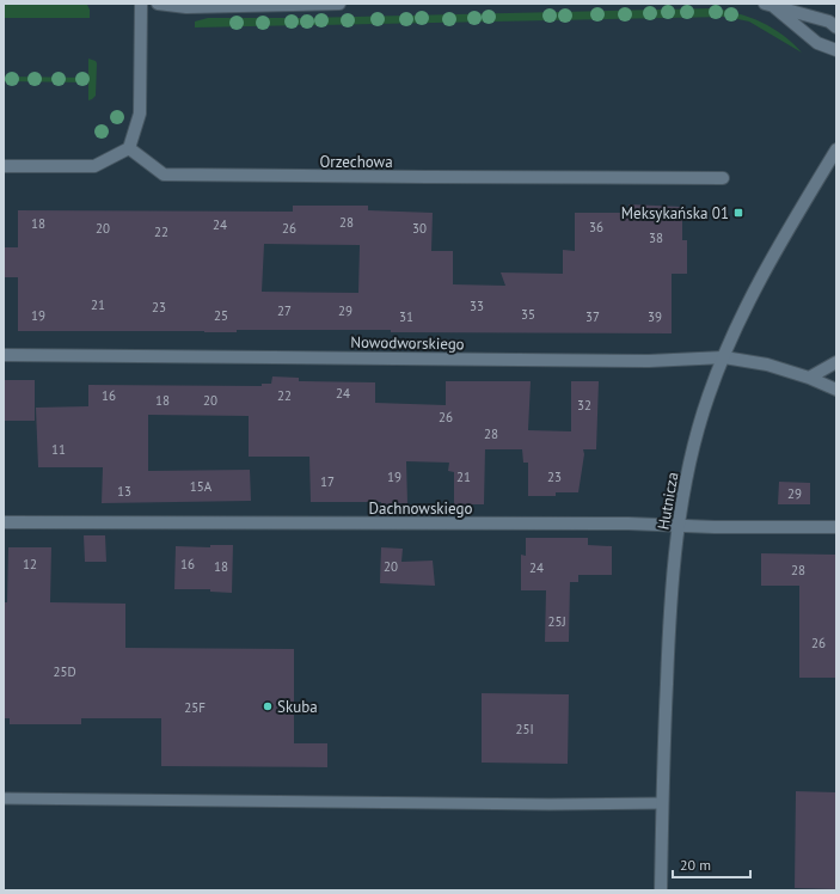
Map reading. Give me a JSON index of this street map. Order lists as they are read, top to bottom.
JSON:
{
  "streets": {
    "street": [
      "Orzechowa",
      "Nowodworskiego",
      "Hutnicza",
      "Dachnowskiego"
    ]
  },
  "crossings": [
    ["Nowodworskiego", "Hutnicza"],
    ["Hutnicza", "Dachnowskiego"]
  ],
  "places": {
    "transit": ["Meksykańska 01"],
    "other": ["Skuba"]
  },
  "house_numbers": [
    "28",
    "18",
    "24",
    "36",
    "20",
    "26",
    "30",
    "22",
    "38",
    "21",
    "33",
    "23",
    "27",
    "29",
    "35",
    "19",
    "25",
    "31",
    "37",
    "39",
    "24",
    "16",
    "22",
    "18",
    "20",
    "32",
    "26",
    "28",
    "11",
    "19",
    "21",
    "23",
    "17",
    "15A",
    "13",
    "29",
    "12",
    "16",
    "18",
    "20",
    "24",
    "28",
    "25J",
    "26",
    "25D",
    "25F",
    "25I"
  ],
  "scale_bar": "20 m"
}
